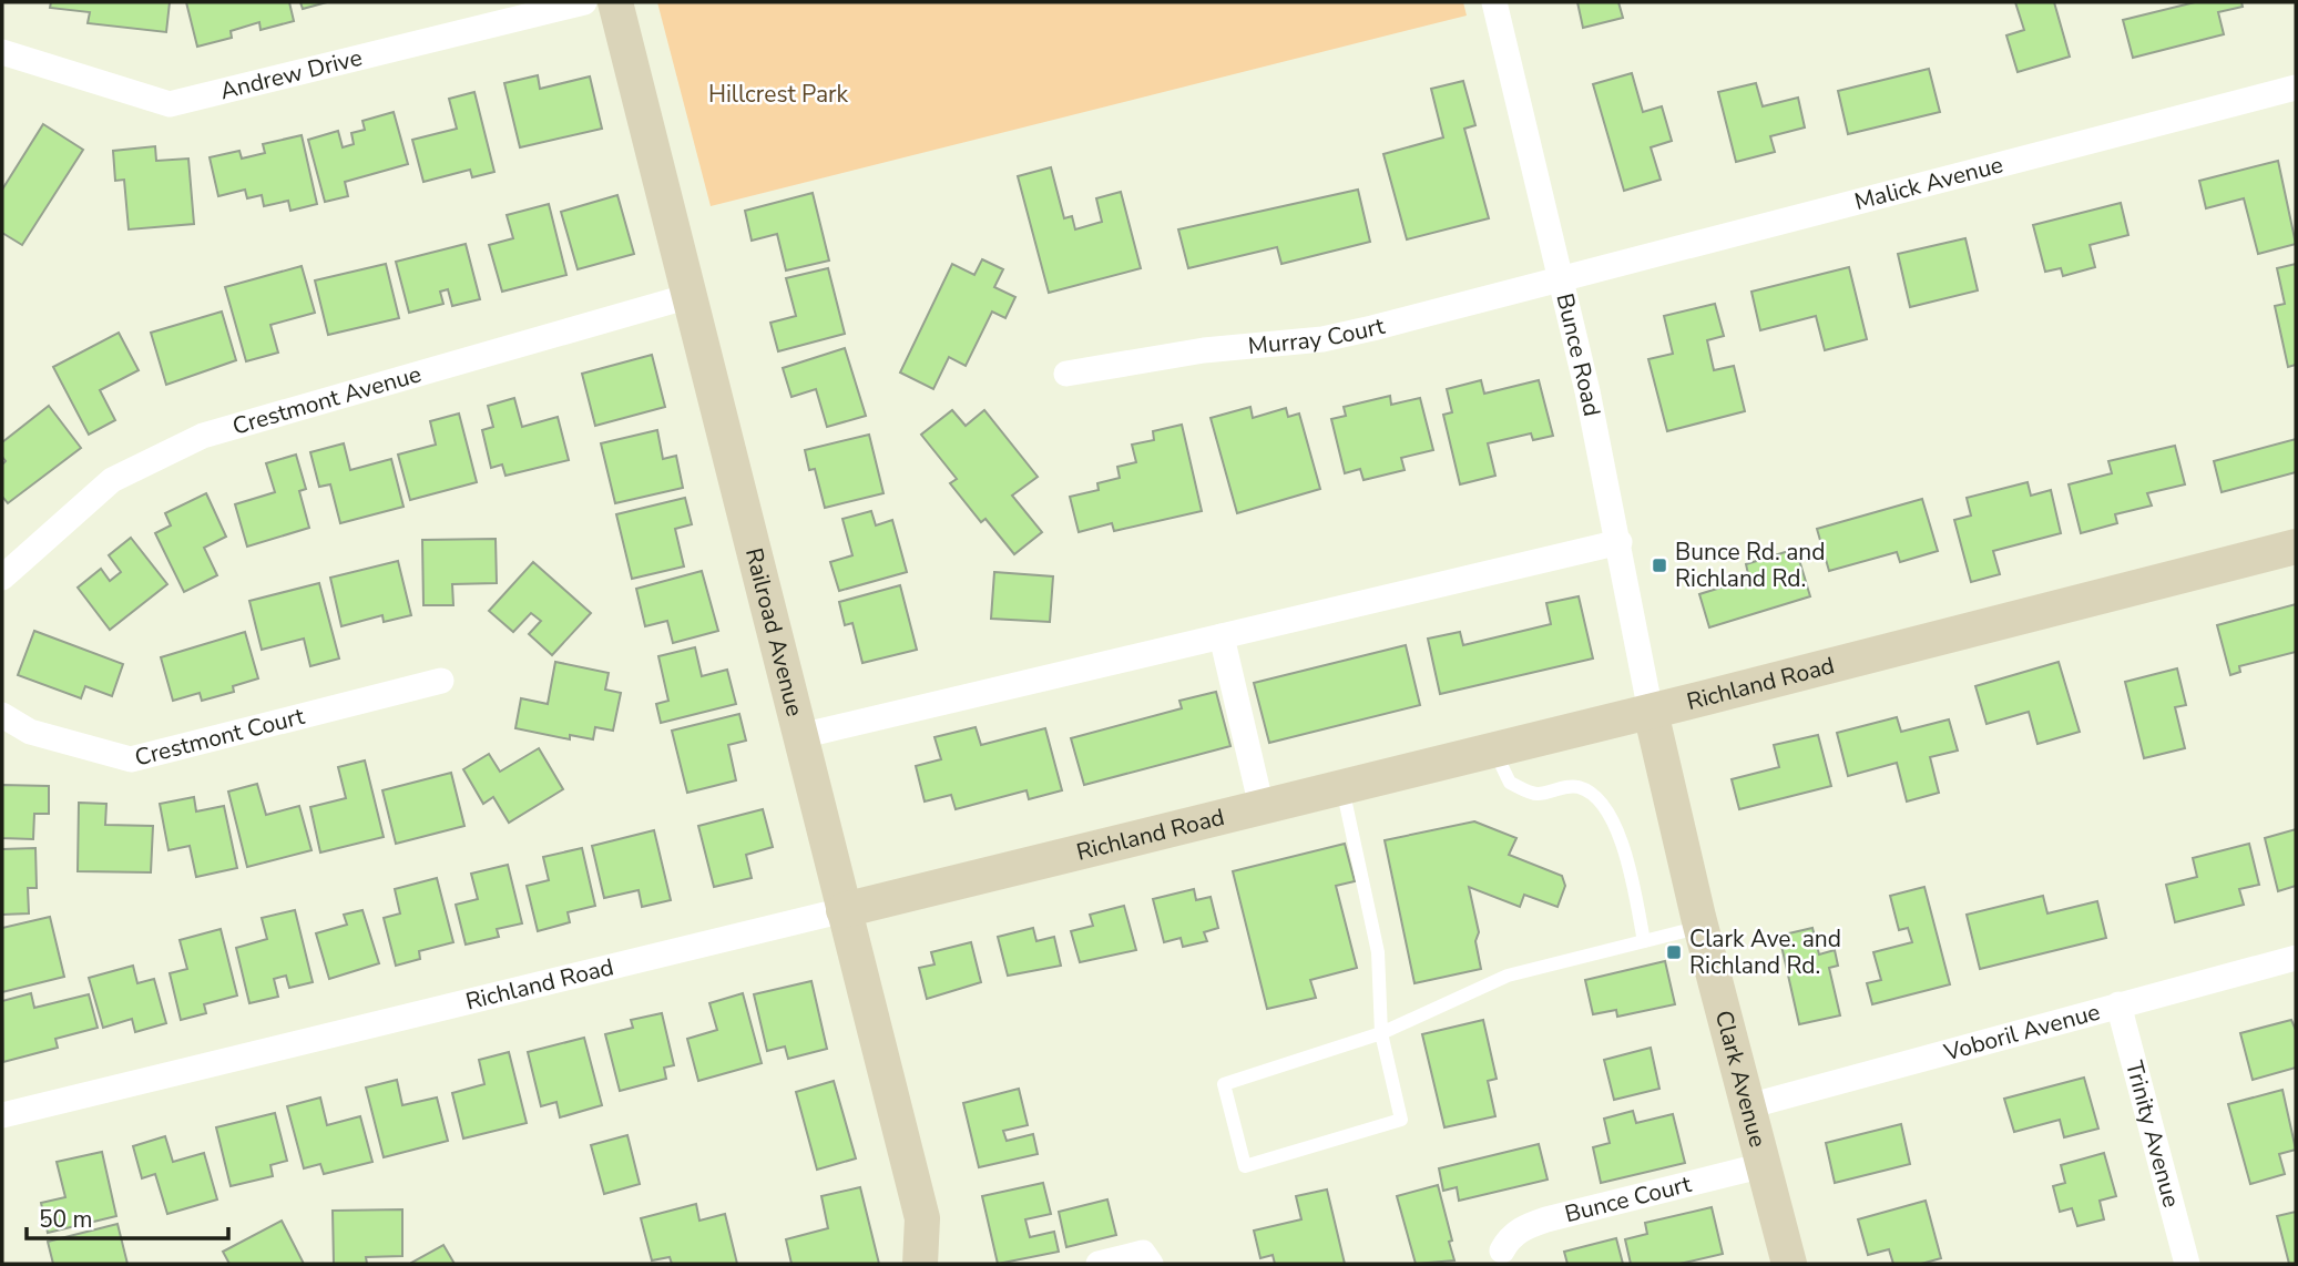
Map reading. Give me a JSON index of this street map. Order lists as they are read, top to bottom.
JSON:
{
  "streets": {
    "street": [
      "Andrew Drive",
      "Malick Avenue",
      "Murray Court",
      "Bunce Road",
      "Crestmont Avenue",
      "Railroad Avenue",
      "Richland Road",
      "Crestmont Court",
      "Voboril Avenue",
      "Clark Avenue",
      "Trinity Avenue",
      "Bunce Court"
    ]
  },
  "crossings": [
    ["Malick Avenue", "Murray Court"],
    ["Malick Avenue", "Bunce Road"],
    ["Murray Court", "Bunce Road"],
    ["Bunce Road", "Richland Road"],
    ["Bunce Road", "Clark Avenue"],
    ["Crestmont Avenue", "Railroad Avenue"],
    ["Railroad Avenue", "Richland Road"],
    ["Richland Road", "Clark Avenue"],
    ["Voboril Avenue", "Clark Avenue"],
    ["Voboril Avenue", "Trinity Avenue"],
    ["Clark Avenue", "Bunce Court"]
  ],
  "parks": ["Hillcrest Park"],
  "places": {
    "transit": ["Bunce Rd. and Richland Rd.", "Clark Ave. and Richland Rd."]
  },
  "scale_bar": "50 m"
}
